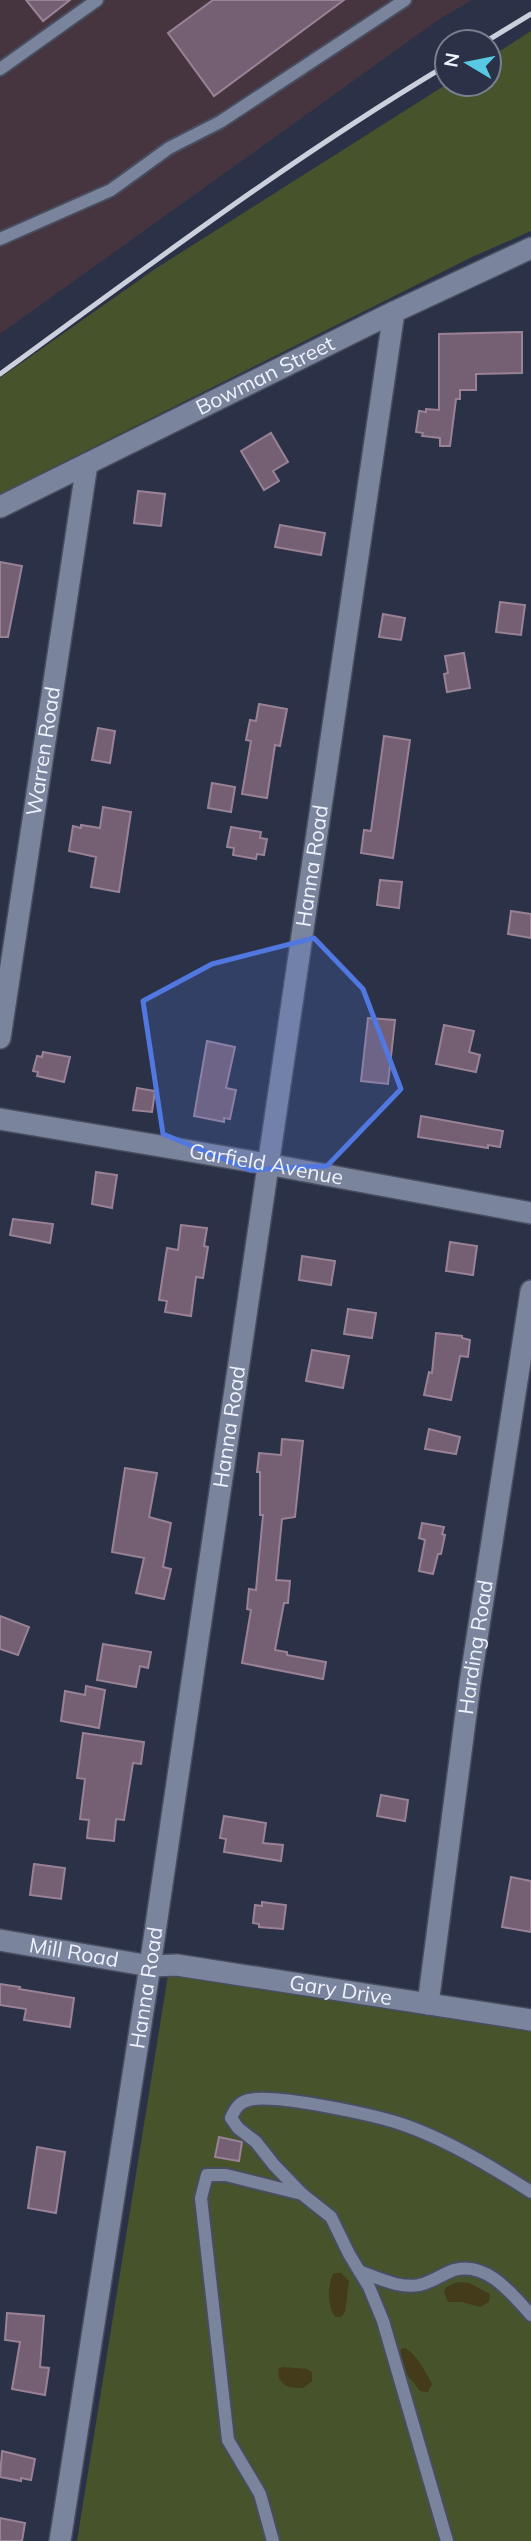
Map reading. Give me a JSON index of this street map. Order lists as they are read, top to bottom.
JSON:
{
  "streets": {
    "street": [
      "Bowman Street",
      "Warren Road",
      "Hanna Road",
      "Garfield Avenue",
      "Harding Road",
      "Mill Road",
      "Gary Drive"
    ]
  },
  "crossings": [
    ["Bowman Street", "Warren Road"],
    ["Bowman Street", "Hanna Road"],
    ["Hanna Road", "Garfield Avenue"],
    ["Hanna Road", "Mill Road"],
    ["Hanna Road", "Gary Drive"],
    ["Harding Road", "Gary Drive"],
    ["Mill Road", "Gary Drive"]
  ],
  "north": "left"
}
